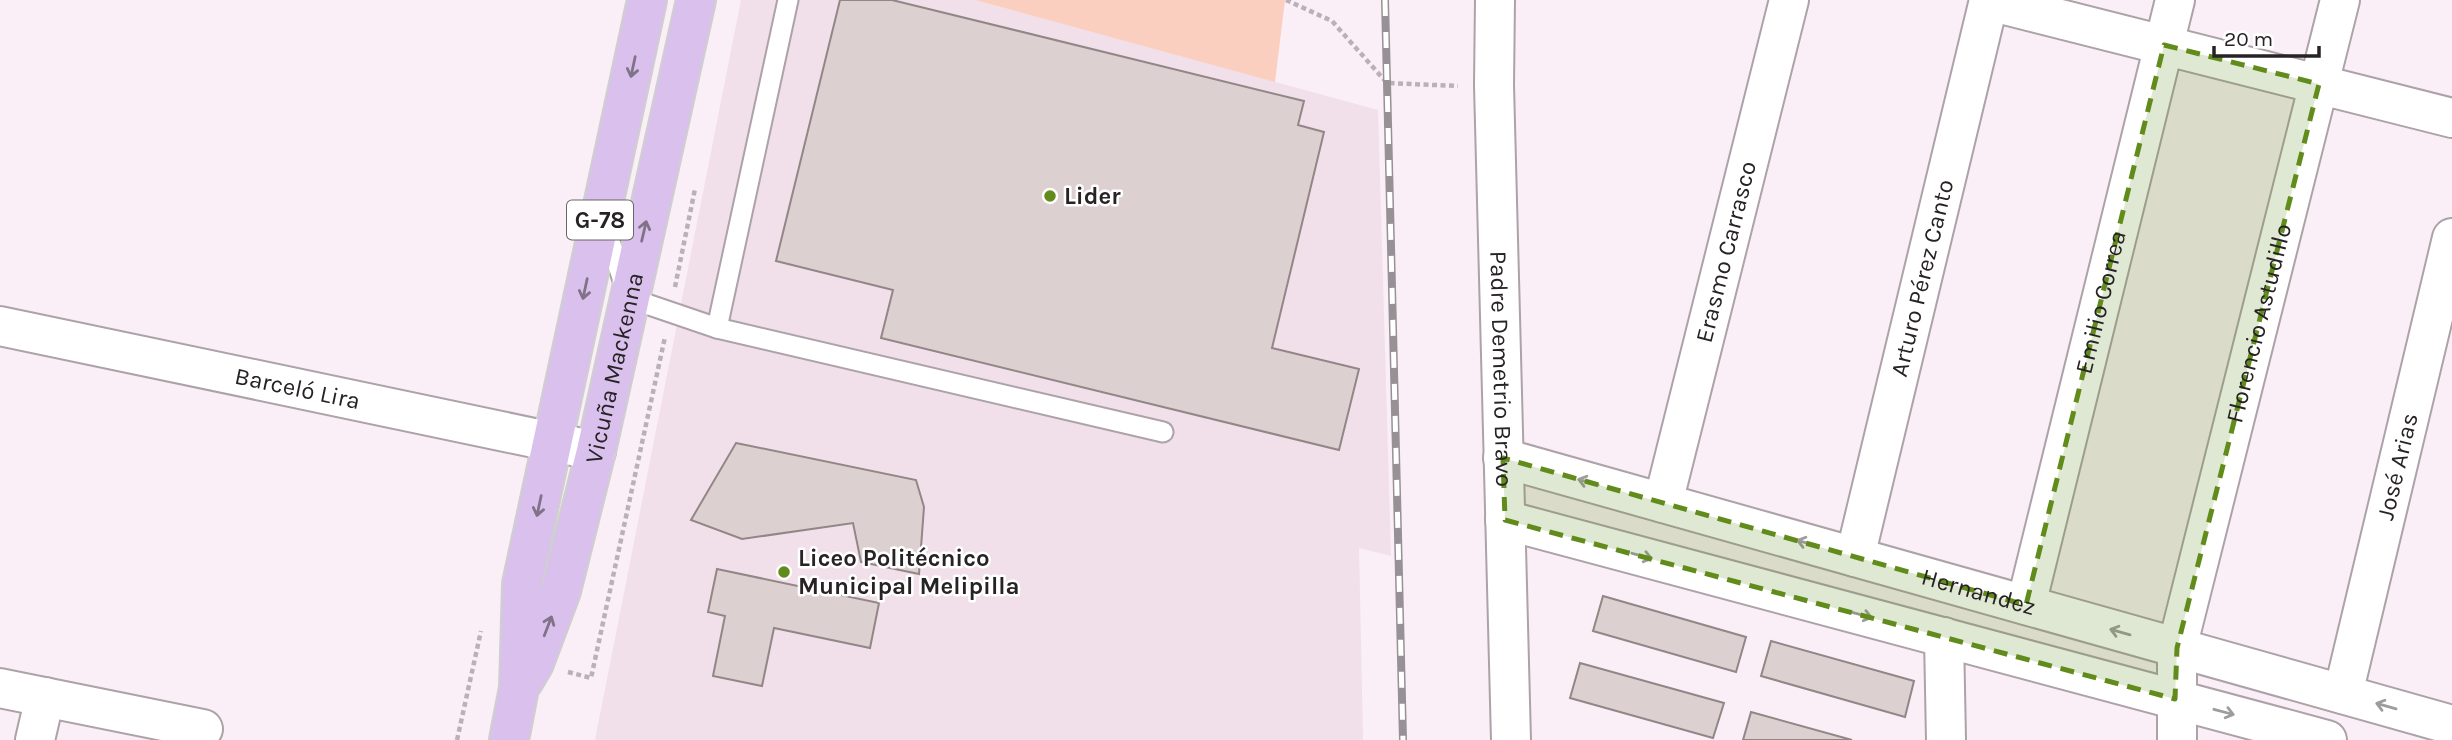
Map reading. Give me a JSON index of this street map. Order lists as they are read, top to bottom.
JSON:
{
  "streets": {
    "main road": ["G-78", "Vicuña Mackenna"],
    "street": [
      "Erasmo Carrasco",
      "Arturo Pérez Canto",
      "Emilio Correa",
      "Florencio Astudillo",
      "Padre Demetrio Bravo",
      "Barceló Lira",
      "José Arias",
      "Hernandez"
    ]
  },
  "crossings": [
    ["Erasmo Carrasco", "Hernandez"],
    ["Arturo Pérez Canto", "Hernandez"],
    ["Emilio Correa", "Hernandez"],
    ["Florencio Astudillo", "Hernandez"],
    ["Vicuña Mackenna", "Barceló Lira"],
    ["Padre Demetrio Bravo", "Hernandez"],
    ["José Arias", "Hernandez"]
  ],
  "places": ["Lider", "Liceo Politécnico Municipal Melipilla"],
  "scale_bar": "20 m"
}
